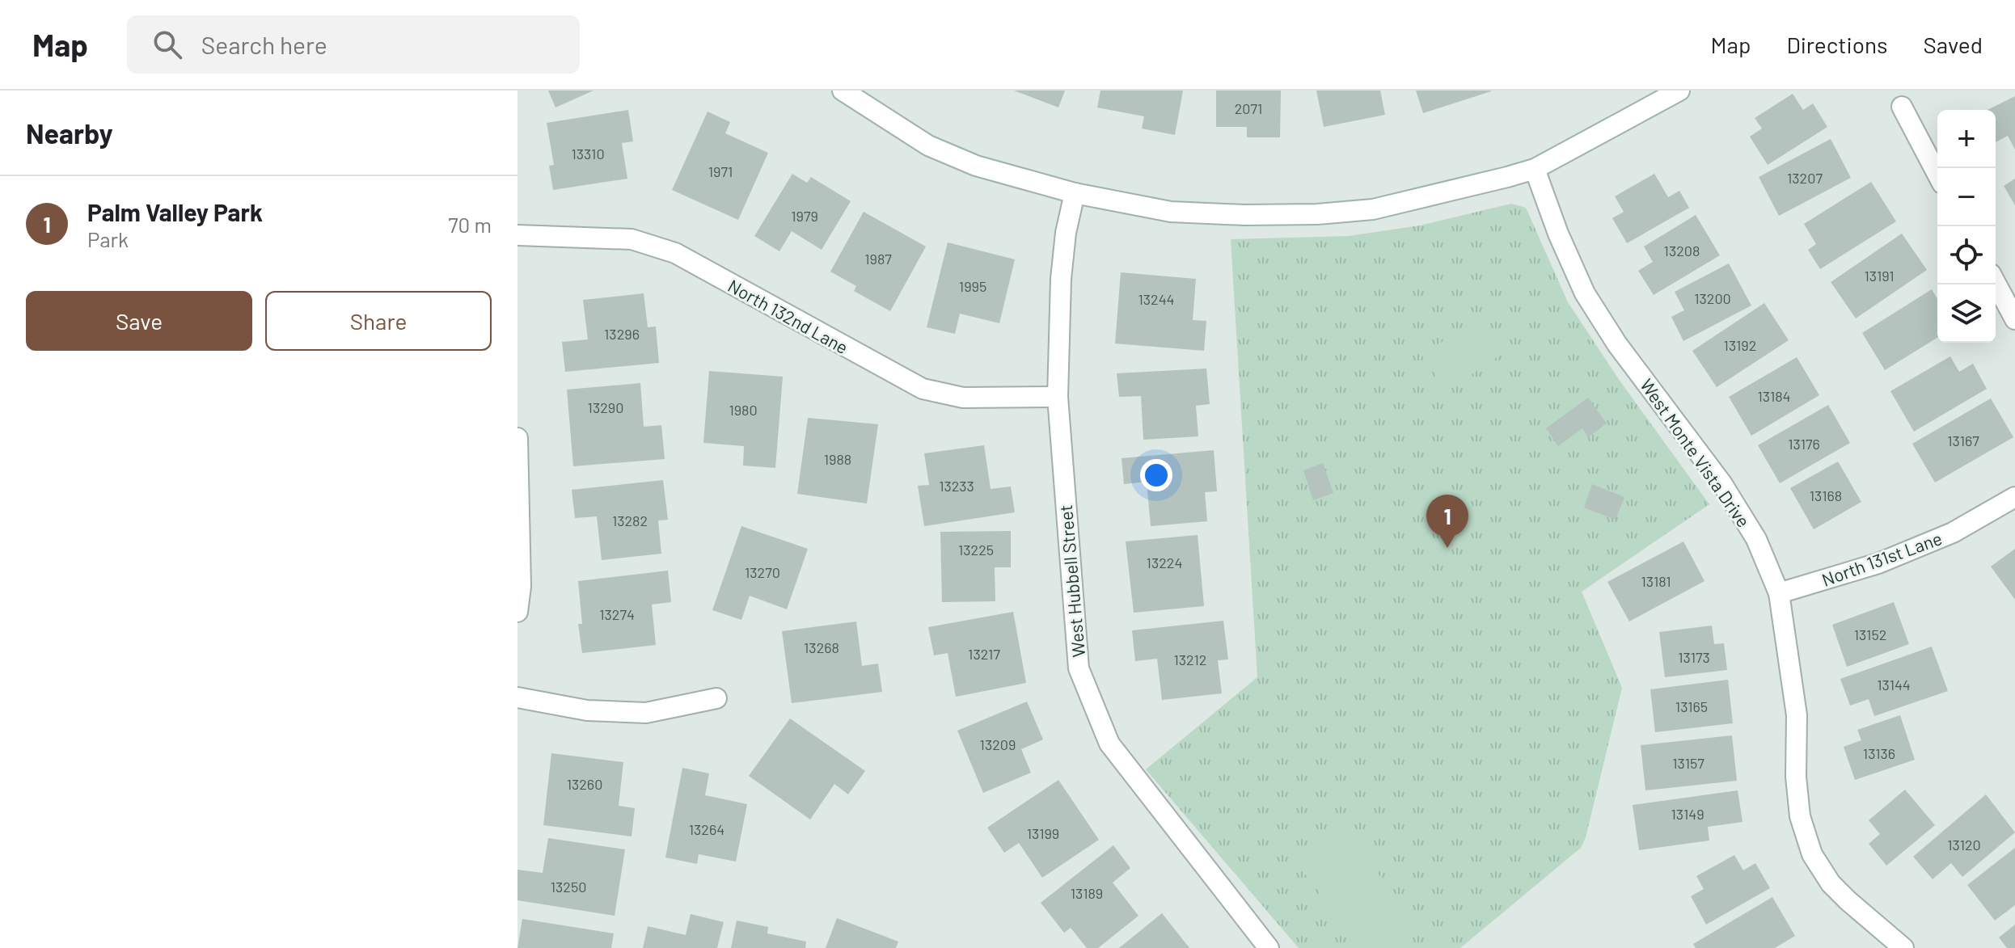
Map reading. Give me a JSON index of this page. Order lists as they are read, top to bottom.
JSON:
{
  "streets": {
    "street": [
      "North 132nd Lane",
      "West Monte Vista Drive",
      "North 131st Lane",
      "West Hubbell Street"
    ]
  },
  "crossings": [
    ["North 132nd Lane", "West Hubbell Street"],
    ["West Monte Vista Drive", "North 131st Lane"]
  ],
  "house_numbers": [
    "2071",
    "13310",
    "1971",
    "13207",
    "1979",
    "13208",
    "1987",
    "13191",
    "1995",
    "13200",
    "13244",
    "13296",
    "13192",
    "13184",
    "13290",
    "1980",
    "13167",
    "13176",
    "1988",
    "13233",
    "13168",
    "13282",
    "13225",
    "13224",
    "13270",
    "13181",
    "13274",
    "13152",
    "13268",
    "13217",
    "13173",
    "13212",
    "13144",
    "13165",
    "13209",
    "13136",
    "13157",
    "13260",
    "13149",
    "13264",
    "13199",
    "13120",
    "13250",
    "13189"
  ],
  "page": {
    "header": "Map",
    "search": "Search here",
    "nav": ["Map", "Directions", "Saved"],
    "heading": "Nearby",
    "map_buttons": ["+", "−"],
    "list": [
      {
        "mark": "1",
        "name": "Palm Valley Park",
        "note": "Park",
        "value": "70 m"
      }
    ],
    "buttons": ["Save", "Share"],
    "pins": "1"
  }
}
